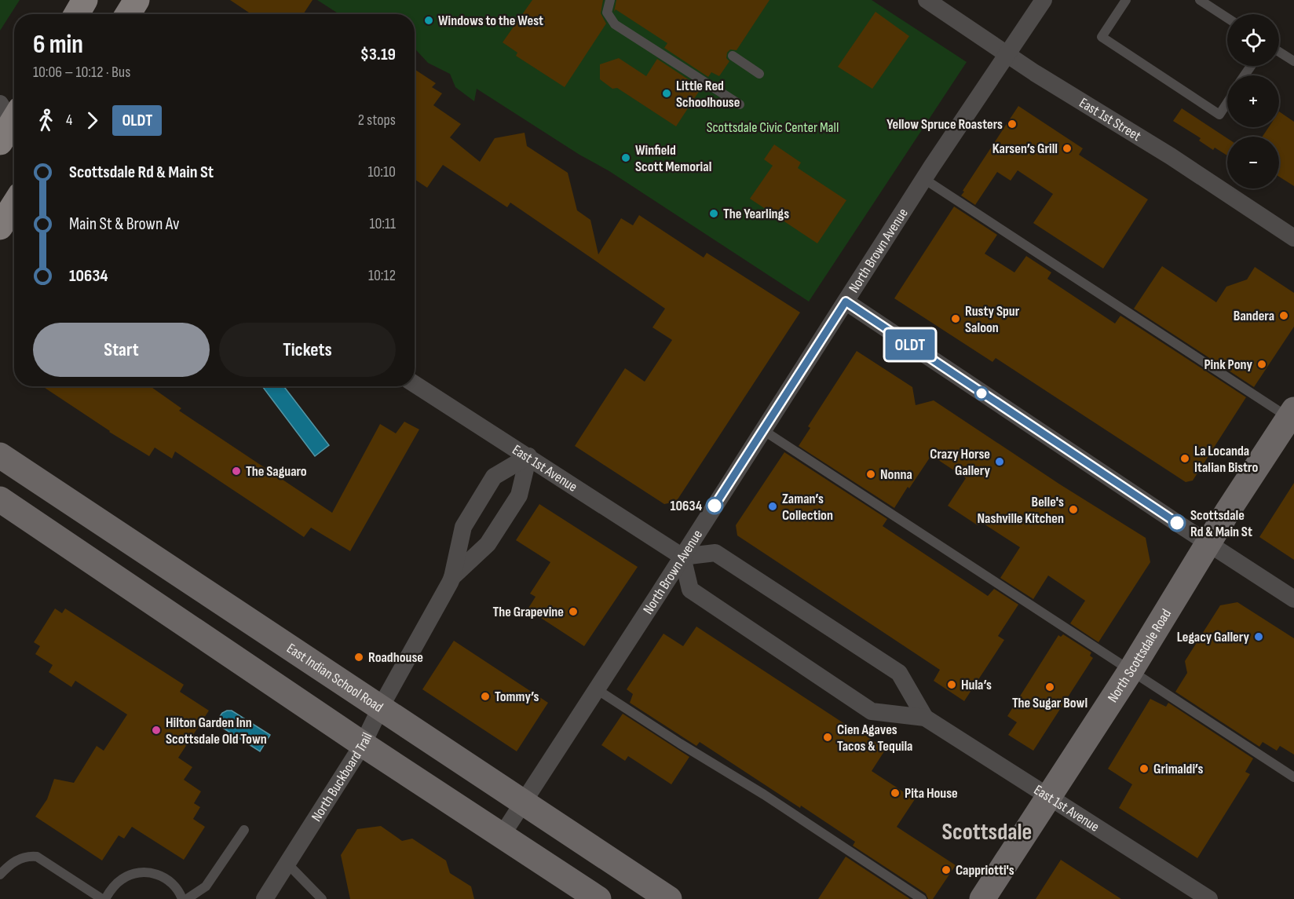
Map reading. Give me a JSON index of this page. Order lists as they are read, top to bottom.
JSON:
{
  "streets": {
    "main road": ["North Scottsdale Road", "East Indian School Road"],
    "street": [
      "East 1st Street",
      "North Brown Avenue",
      "East 1st Avenue",
      "North Buckboard Trail"
    ]
  },
  "crossings": [
    ["East 1st Street", "North Brown Avenue"],
    ["North Brown Avenue", "East 1st Avenue"],
    ["North Brown Avenue", "East Indian School Road"],
    ["East 1st Avenue", "North Scottsdale Road"],
    ["East 1st Avenue", "North Buckboard Trail"],
    ["East Indian School Road", "North Buckboard Trail"]
  ],
  "districts": ["Scottsdale"],
  "parks": ["Scottsdale Civic Center Mall"],
  "places": [
    "Windows to the West",
    "Little Red Schoolhouse",
    "Yellow Spruce Roasters",
    "Karsen’s Grill",
    "Winfield Scott Memorial",
    "The Yearlings",
    "Bandera",
    "Rusty Spur Saloon",
    "Pink Pony",
    "La Locanda Italian Bistro",
    "Crazy Horse Gallery",
    "The Saguaro",
    "Nonna",
    "10634",
    "Zaman’s Collection",
    "Belle's Nashville Kitchen",
    "Scottsdale Rd & Main St",
    "The Grapevine",
    "Legacy Gallery",
    "Roadhouse",
    "Hula’s",
    "The Sugar Bowl",
    "Tommy’s",
    "Hilton Garden Inn Scottsdale Old Town",
    "Cien Agaves Tacos & Tequila",
    "Grimaldi’s",
    "Pita House",
    "Cappriotti's"
  ],
  "lines": ["bus line OLDT"],
  "page": {
    "on_map": "OLDT",
    "map_buttons": ["+", "−"],
    "heading": ["6 min", "10:06 – 10:12 · Bus", "$3.19"],
    "legs": ["4", "OLDT", "2 stops"],
    "list": [
      {
        "name": "Scottsdale Rd & Main St",
        "value": "10:10"
      },
      {
        "name": "Main St & Brown Av",
        "value": "10:11"
      },
      {
        "name": "10634",
        "value": "10:12"
      }
    ],
    "buttons": ["Start", "Tickets"]
  }
}
